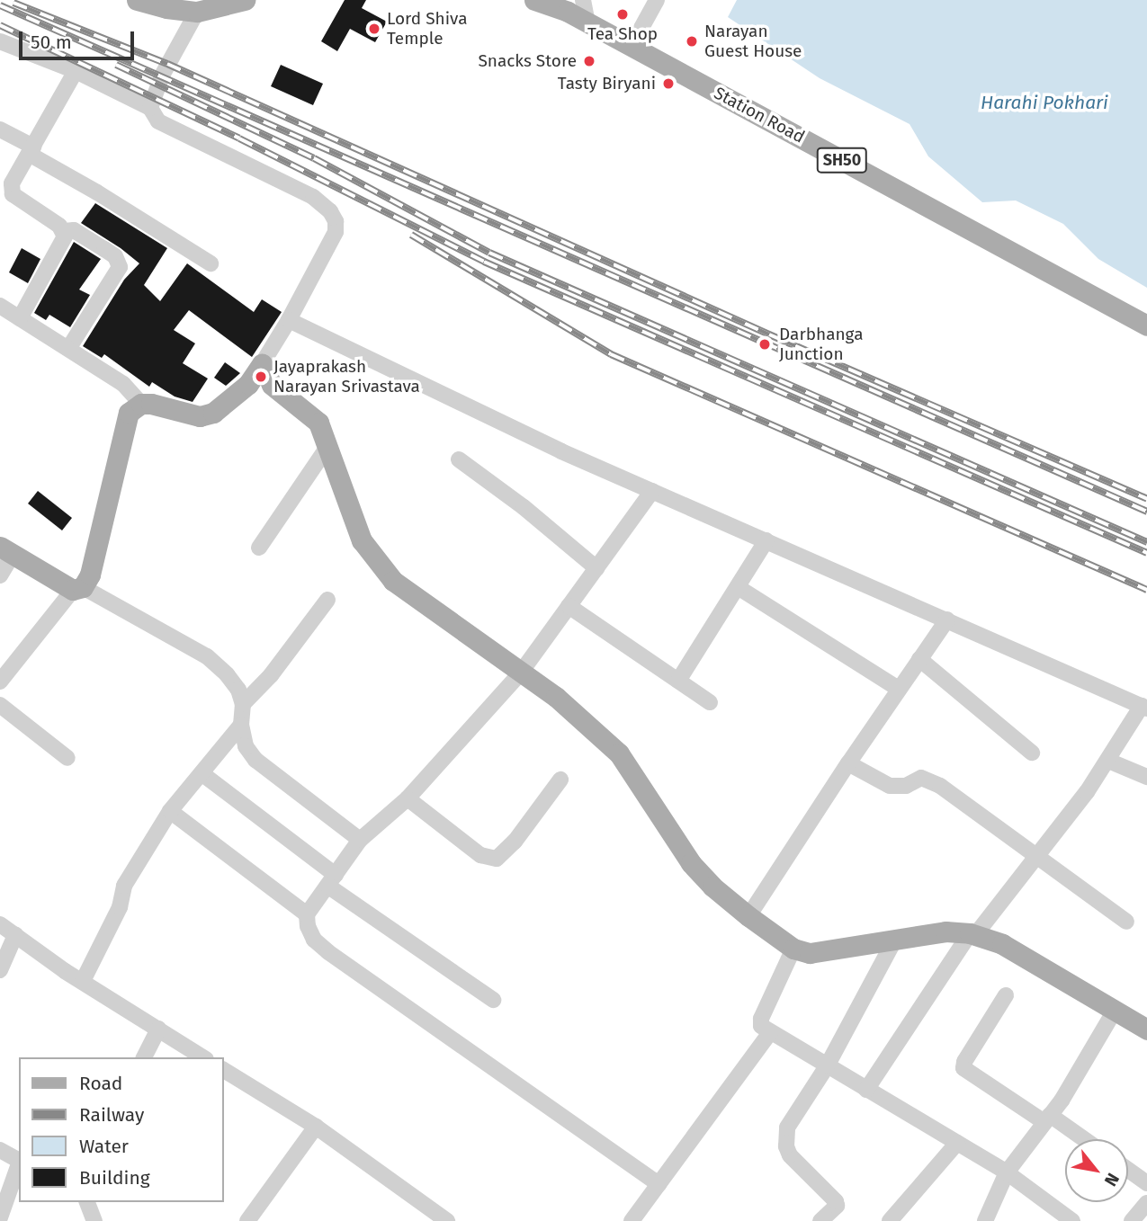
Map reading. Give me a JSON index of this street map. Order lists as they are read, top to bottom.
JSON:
{
  "streets": {
    "main road": ["Station Road", "SH50"]
  },
  "water": ["Harahi Pokhari"],
  "places": [
    "Tea Shop",
    "Lord Shiva Temple",
    "Narayan Guest House",
    "Snacks Store",
    "Tasty Biryani",
    "Darbhanga Junction",
    "Jayaprakash Narayan Srivastava"
  ],
  "legend": [
    "Road",
    "Railway",
    "Water",
    "Building"
  ],
  "scale_bar": "50 m",
  "north": "bottom right"
}
